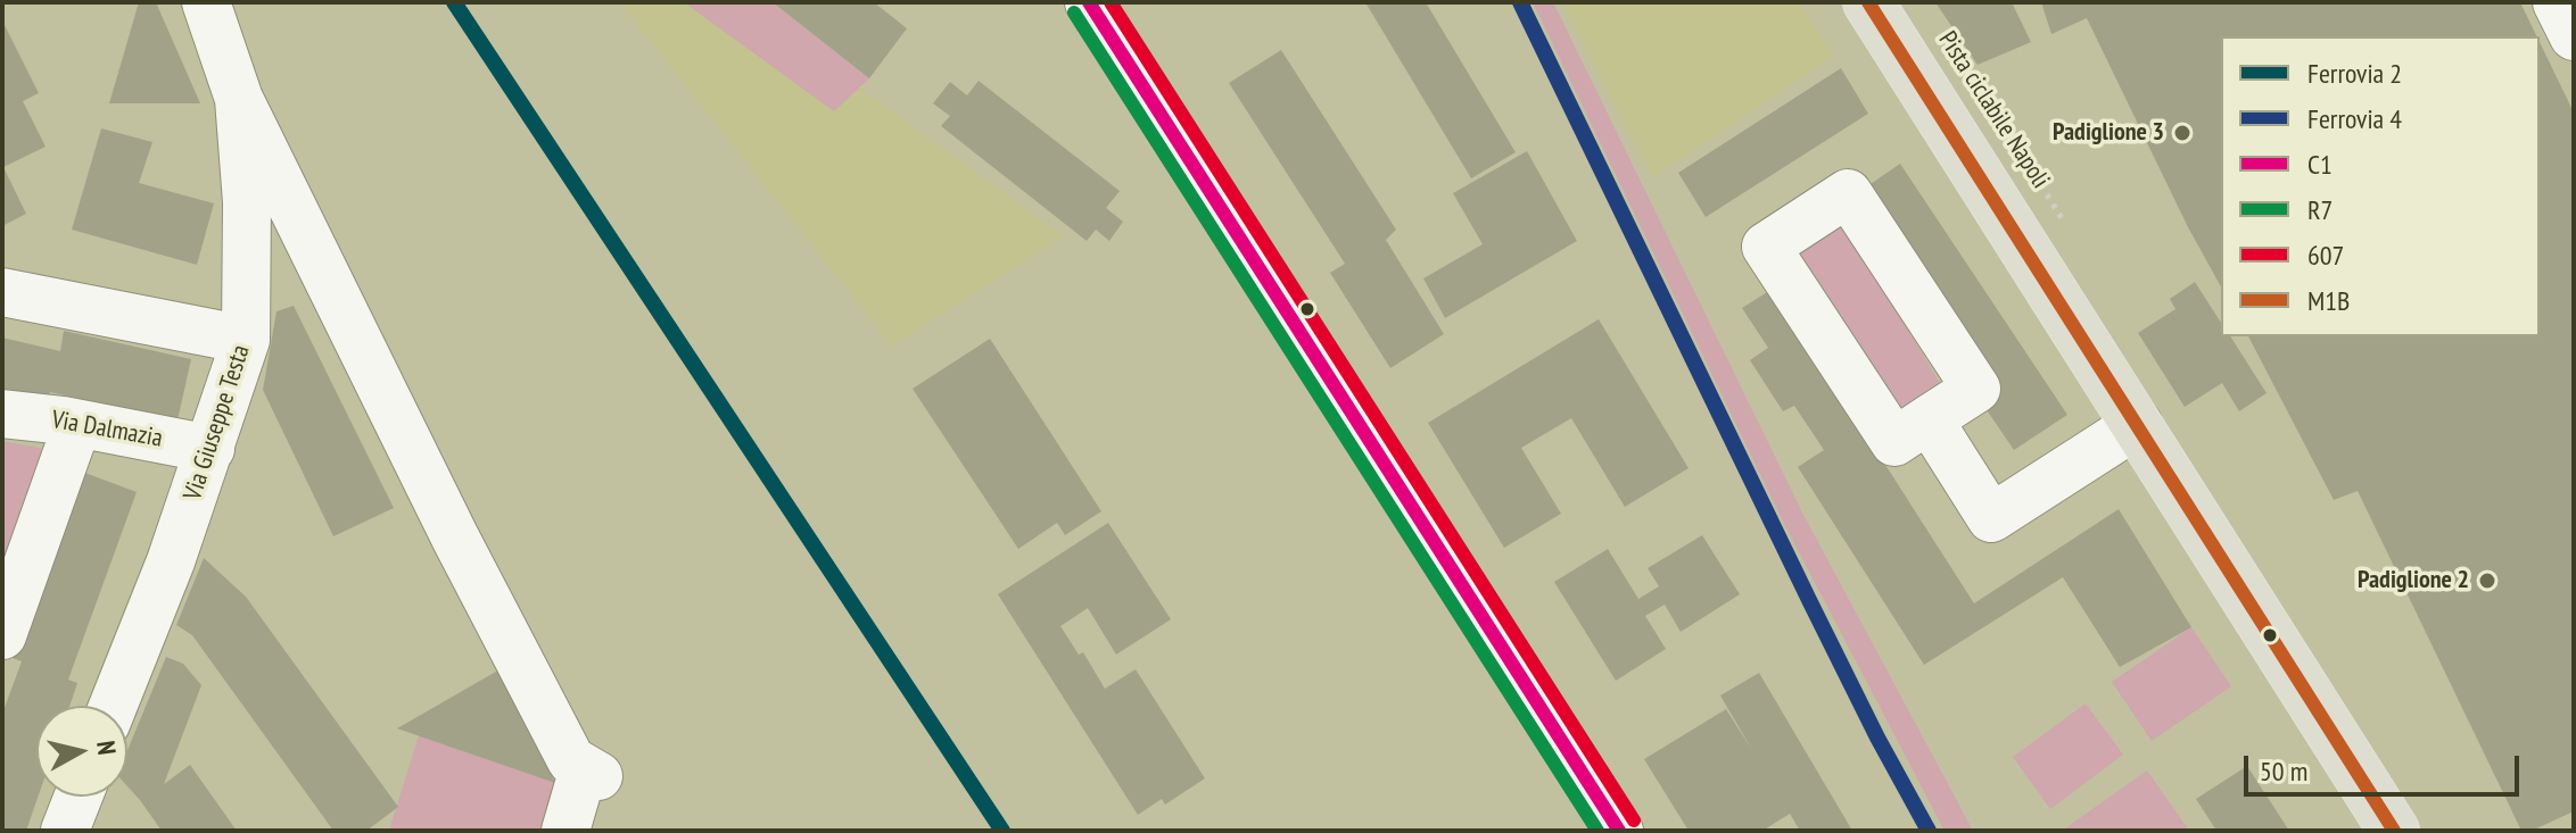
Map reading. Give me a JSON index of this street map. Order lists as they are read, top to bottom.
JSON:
{
  "streets": {
    "street": ["Via Giuseppe Testa", "Via Dalmazia"],
    "path": ["Pista ciclabile Napoli"]
  },
  "crossings": [
    ["Via Giuseppe Testa", "Via Dalmazia"]
  ],
  "places": ["Padiglione 3", "Padiglione 2"],
  "lines": [
    "rail line 2",
    "rail line 4",
    "transit line C1",
    "transit line 607",
    "transit line M1B",
    "transit line R7"
  ],
  "legend": [
    "Ferrovia 2",
    "Ferrovia 4",
    "C1",
    "R7",
    "607",
    "M1B"
  ],
  "scale_bar": "50 m",
  "north": "right"
}
